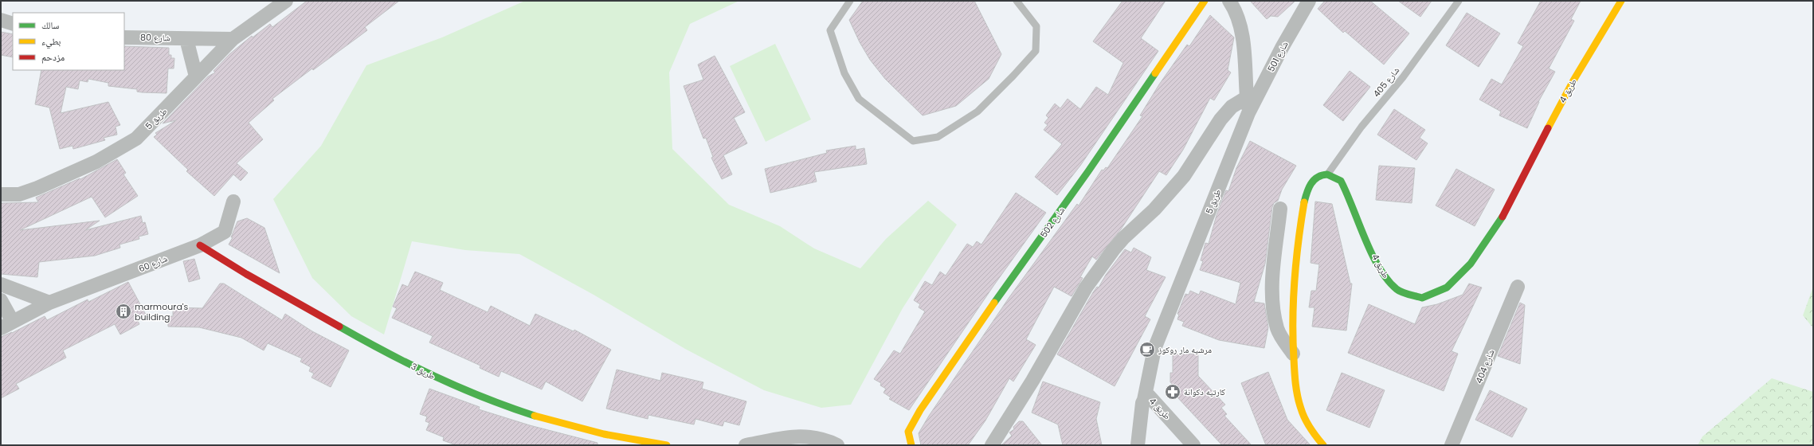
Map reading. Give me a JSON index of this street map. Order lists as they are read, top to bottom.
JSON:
{
  "streets": {
    "street": [
      "شارع 80",
      "شارع 501",
      "طريق 4",
      "طريق 5",
      "شارع 502",
      "شارع 60",
      "شارع 404",
      "طريق 3"
    ],
    "lane": ["شارع 405"]
  },
  "crossings": [
    ["شارع 80", "طريق 5"],
    ["شارع 501", "طريق 5"],
    ["شارع 405", "طريق 4"],
    ["طريق 4", "طريق 5"],
    ["شارع 60", "طريق 3"]
  ],
  "places": {
    "building": ["marmoura's building"],
    "cafe": ["مرشيه مار روكوز"],
    "pharmacy": ["كارتيه دكوانة"]
  },
  "legend": ["سالك", "بطيء", "مزدحم"]
}
